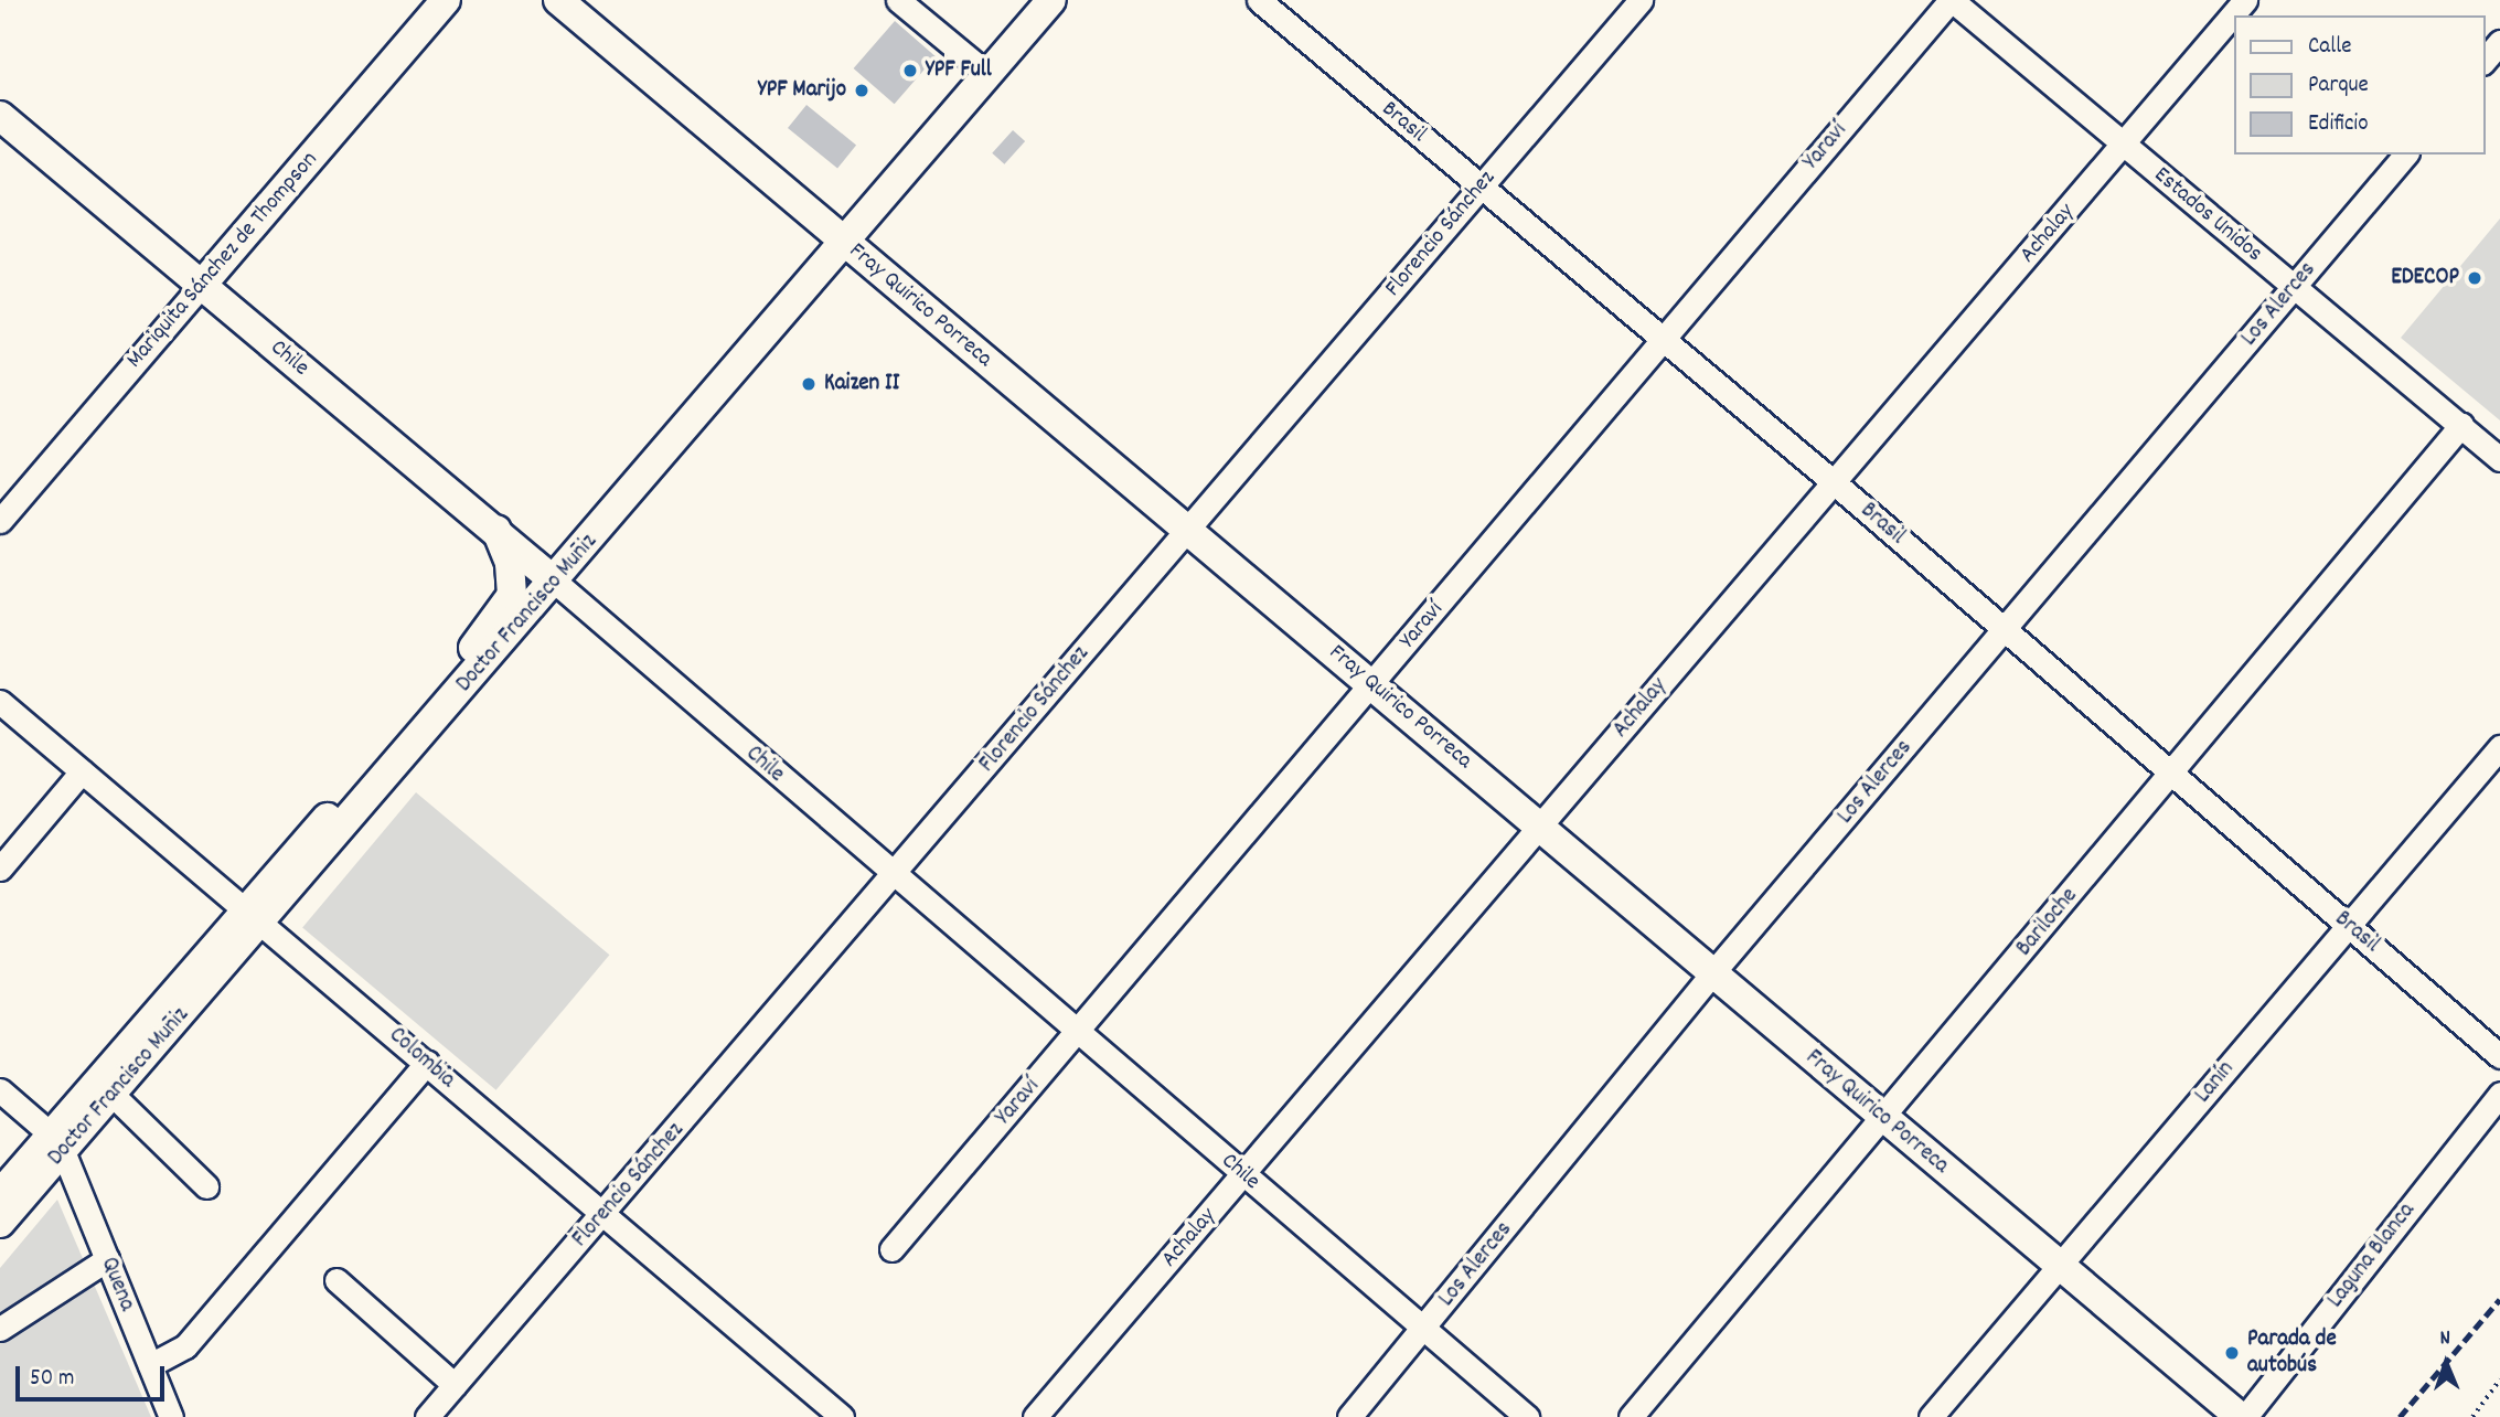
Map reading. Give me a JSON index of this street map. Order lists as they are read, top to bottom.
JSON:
{
  "streets": {
    "main road": [
      "Mariquita Sánchez de Thompson",
      "Fray Quirico Porreca",
      "Chile",
      "Doctor Francisco Muñiz"
    ],
    "street": [
      "Brasil",
      "Yaraví",
      "Estados Unidos",
      "Florencio Sánchez",
      "Achalay",
      "Los Alerces",
      "Bariloche",
      "Colombia",
      "Lanín",
      "Laguna Blanca",
      "Quena"
    ]
  },
  "crossings": [
    ["Brasil", "Yaraví"],
    ["Brasil", "Florencio Sánchez"],
    ["Brasil", "Achalay"],
    ["Brasil", "Los Alerces"],
    ["Brasil", "Bariloche"],
    ["Brasil", "Lanín"],
    ["Yaraví", "Estados Unidos"],
    ["Yaraví", "Fray Quirico Porreca"],
    ["Yaraví", "Chile"],
    ["Estados Unidos", "Achalay"],
    ["Estados Unidos", "Los Alerces"],
    ["Estados Unidos", "Bariloche"],
    ["Florencio Sánchez", "Fray Quirico Porreca"],
    ["Florencio Sánchez", "Chile"],
    ["Florencio Sánchez", "Colombia"],
    ["Achalay", "Fray Quirico Porreca"],
    ["Achalay", "Chile"],
    ["Mariquita Sánchez de Thompson", "Chile"],
    ["Los Alerces", "Fray Quirico Porreca"],
    ["Los Alerces", "Chile"],
    ["Fray Quirico Porreca", "Doctor Francisco Muñiz"],
    ["Fray Quirico Porreca", "Bariloche"],
    ["Fray Quirico Porreca", "Lanín"],
    ["Chile", "Doctor Francisco Muñiz"],
    ["Doctor Francisco Muñiz", "Colombia"],
    ["Doctor Francisco Muñiz", "Quena"]
  ],
  "places": [
    "YPF Full",
    "YPF Marijo",
    "EDECOP",
    "Kaizen II",
    "Parada de autobús"
  ],
  "legend": ["Calle", "Parque", "Edificio"],
  "scale_bar": "50 m",
  "north": "top"
}
